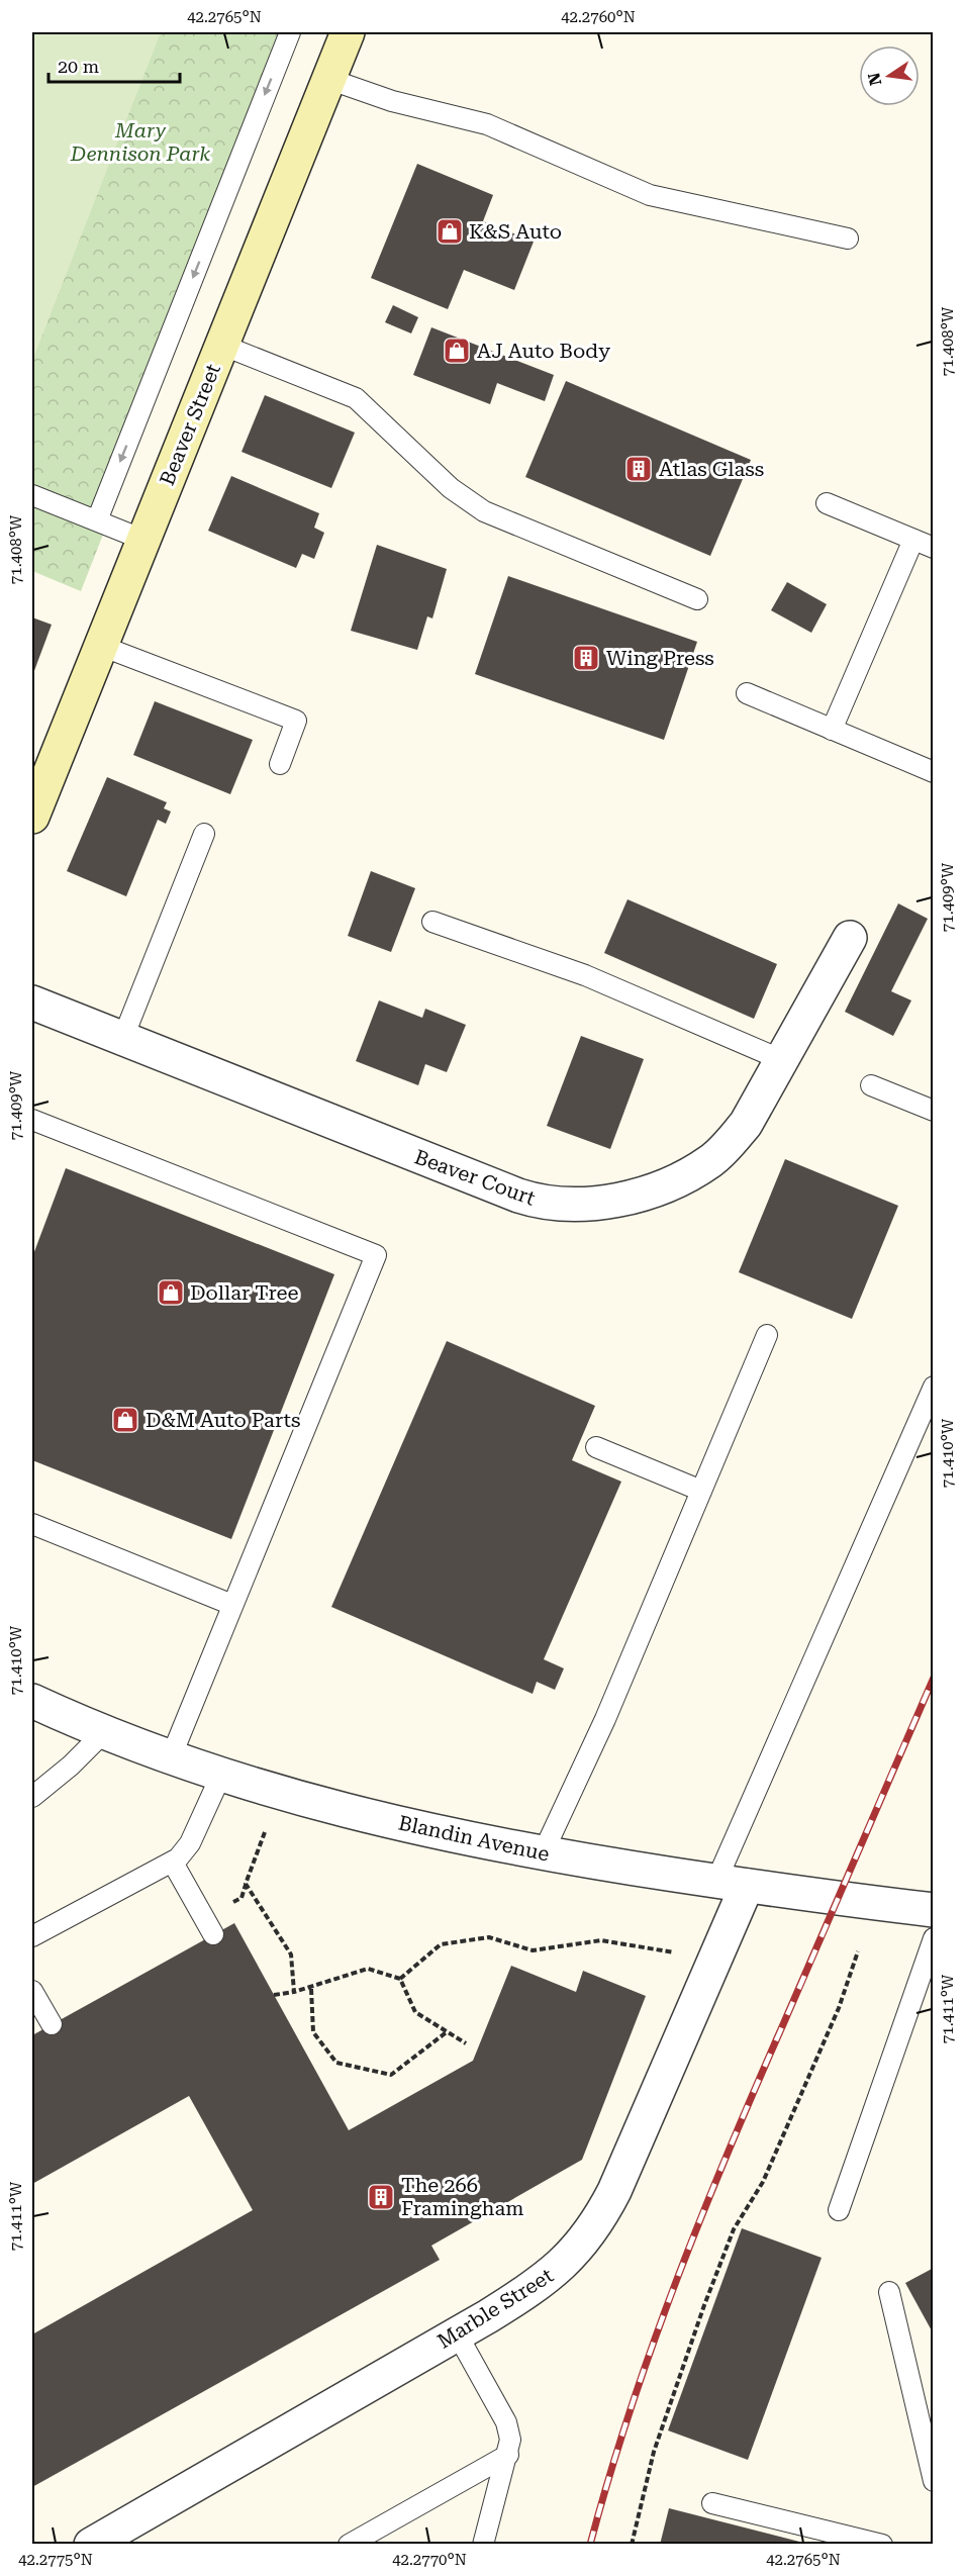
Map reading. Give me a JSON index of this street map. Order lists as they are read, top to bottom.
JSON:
{
  "streets": {
    "main road": ["Beaver Street"],
    "street": ["Beaver Court", "Blandin Avenue", "Marble Street"]
  },
  "crossings": [
    ["Blandin Avenue", "Marble Street"]
  ],
  "parks": ["Mary Dennison Park"],
  "places": {
    "shop": [
      "K&S Auto",
      "AJ Auto Body",
      "Dollar Tree",
      "D&M Auto Parts"
    ],
    "building": ["Atlas Glass", "Wing Press", "The 266 Framingham"]
  },
  "scale_bar": "20 m",
  "north": "left",
  "coordinates": [
    "42.2765°N",
    "42.2760°N",
    "71.408°W",
    "71.409°W",
    "71.410°W",
    "71.411°W",
    "42.2775°N",
    "42.2770°N"
  ]
}
